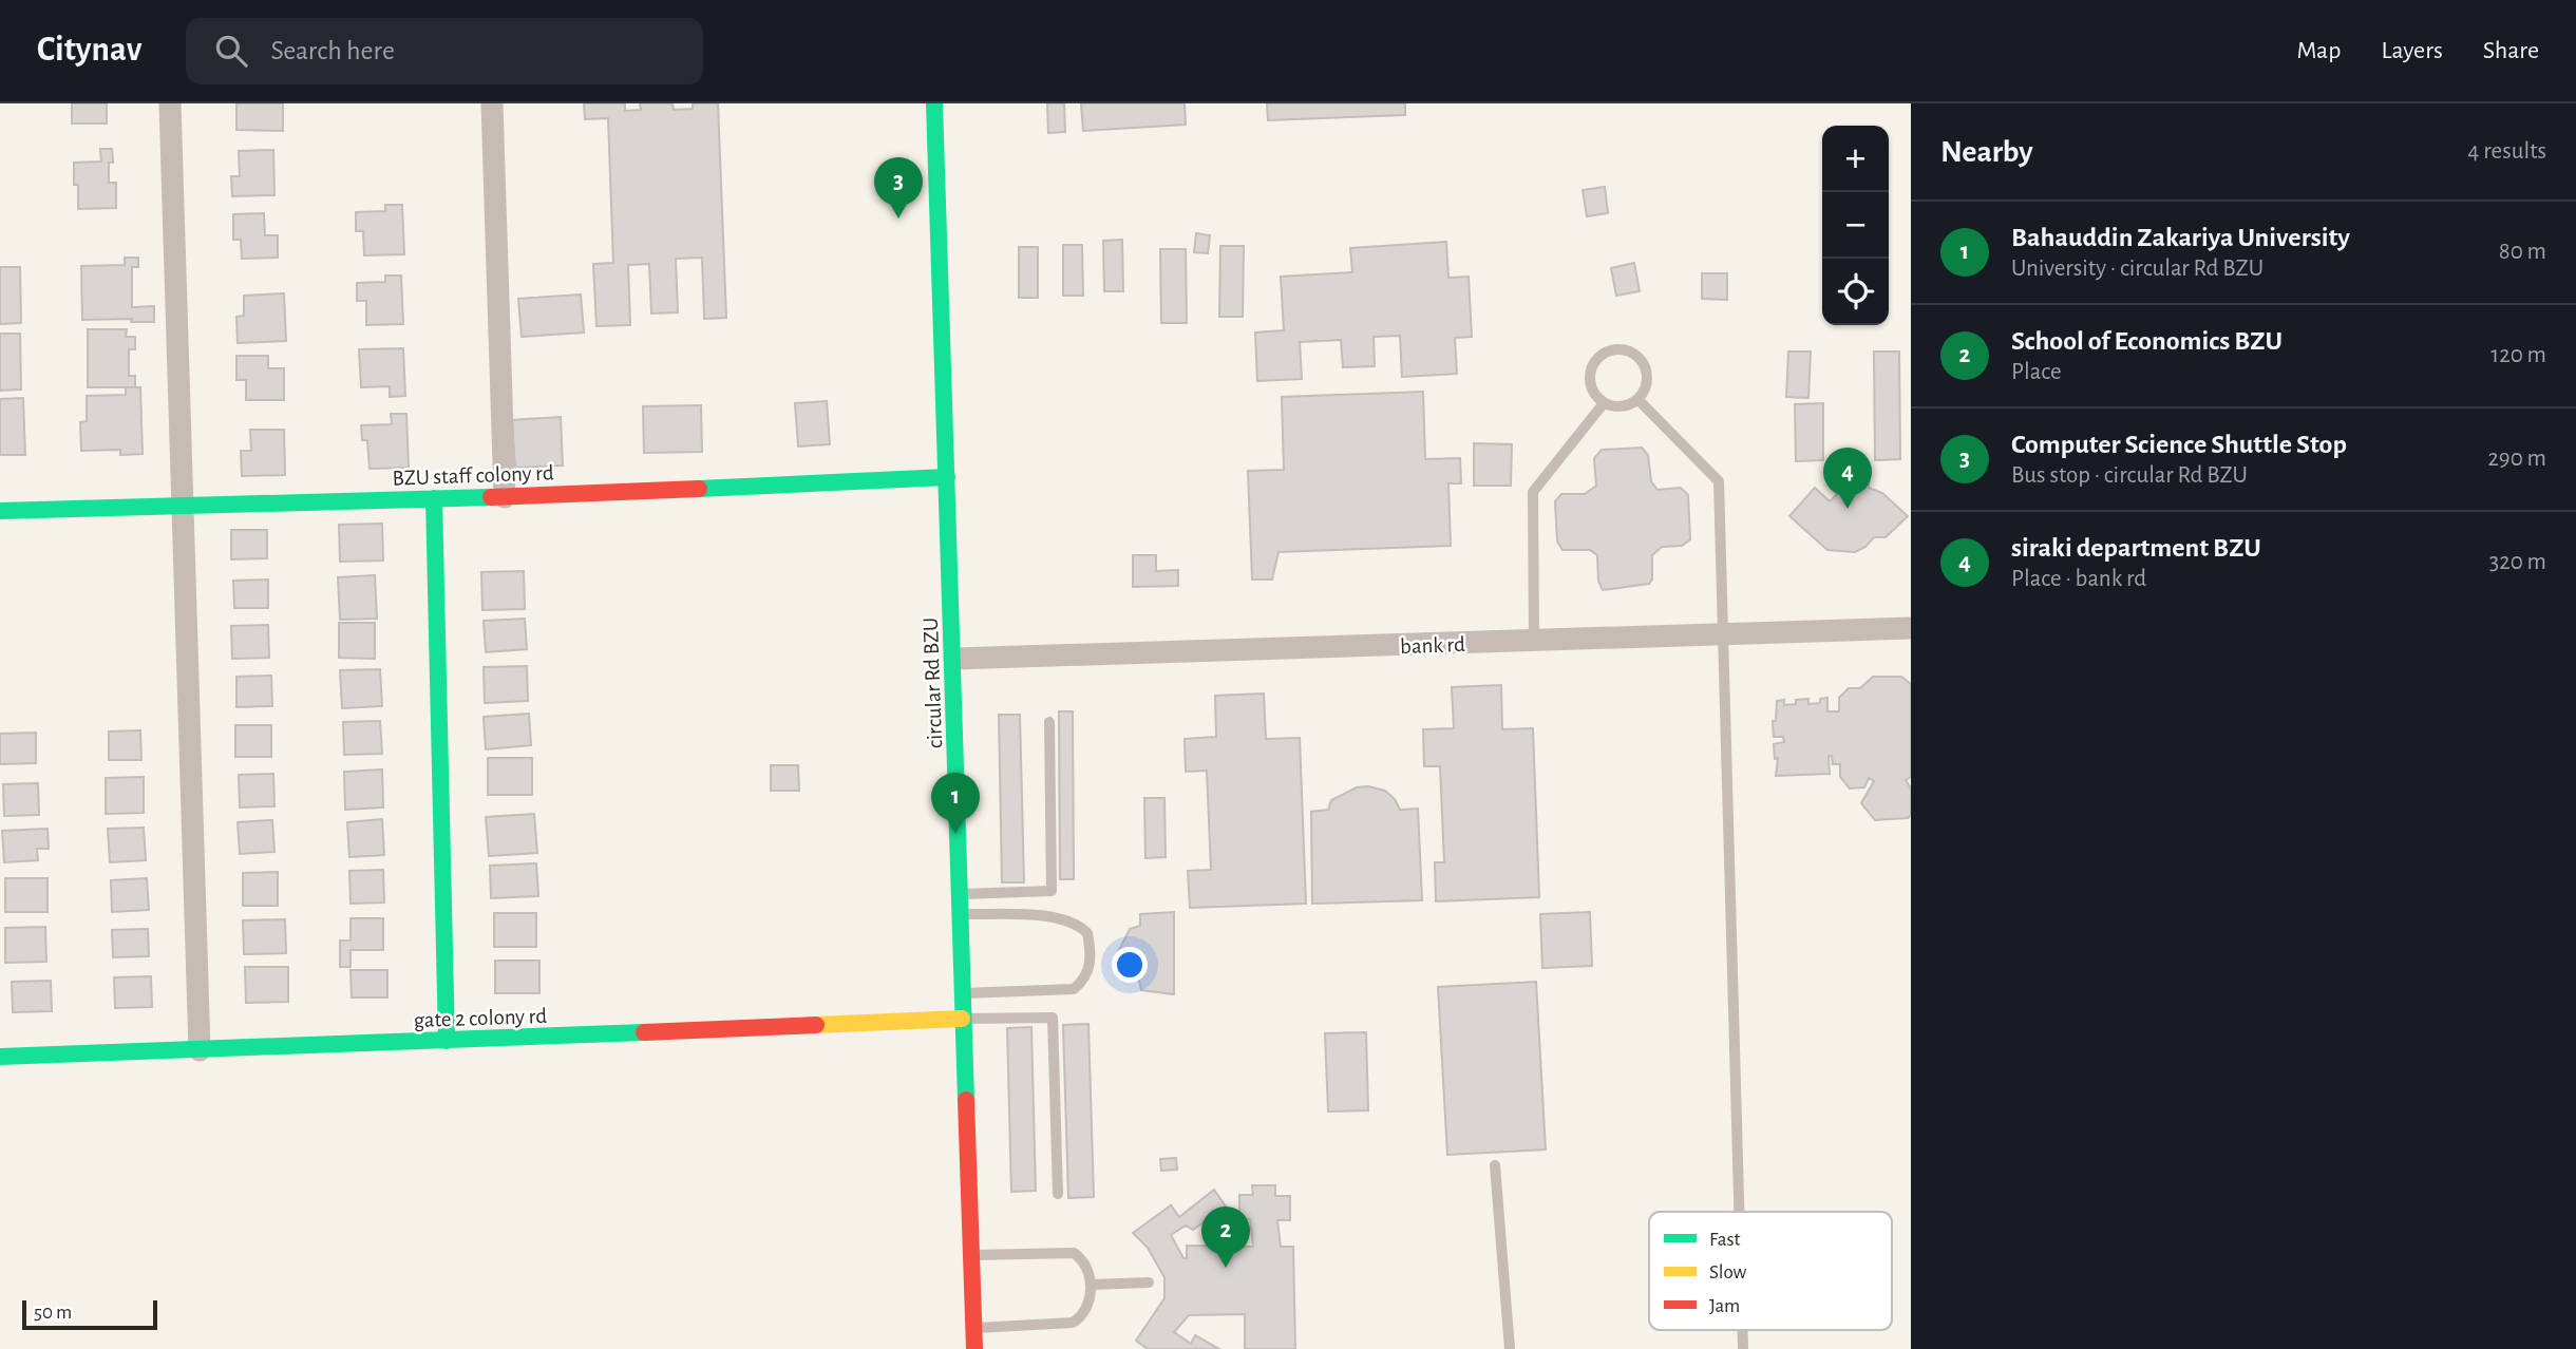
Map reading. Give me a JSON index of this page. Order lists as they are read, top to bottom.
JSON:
{
  "streets": {
    "street": [
      "BZU staff colony rd",
      "bank rd",
      "circular Rd BZU",
      "gate 2 colony rd"
    ]
  },
  "crossings": [
    ["BZU staff colony rd", "circular Rd BZU"],
    ["bank rd", "circular Rd BZU"],
    ["circular Rd BZU", "gate 2 colony rd"]
  ],
  "legend": ["Fast", "Slow", "Jam"],
  "scale_bar": "50 m",
  "page": {
    "header": "Citynav",
    "search": "Search here",
    "nav": ["Map", "Layers", "Share"],
    "heading": ["Nearby", "4 results"],
    "map_buttons": ["+", "−"],
    "pins": [
      "3",
      "4",
      "1",
      "2"
    ],
    "list": [
      {
        "mark": "1",
        "name": "Bahauddin Zakariya University",
        "note": "University · circular Rd BZU",
        "value": "80 m"
      },
      {
        "mark": "2",
        "name": "School of Economics BZU",
        "note": "Place",
        "value": "120 m"
      },
      {
        "mark": "3",
        "name": "Computer Science Shuttle Stop",
        "note": "Bus stop · circular Rd BZU",
        "value": "290 m"
      },
      {
        "mark": "4",
        "name": "siraki department BZU",
        "note": "Place · bank rd",
        "value": "320 m"
      }
    ],
    "scale": "50 m"
  }
}
